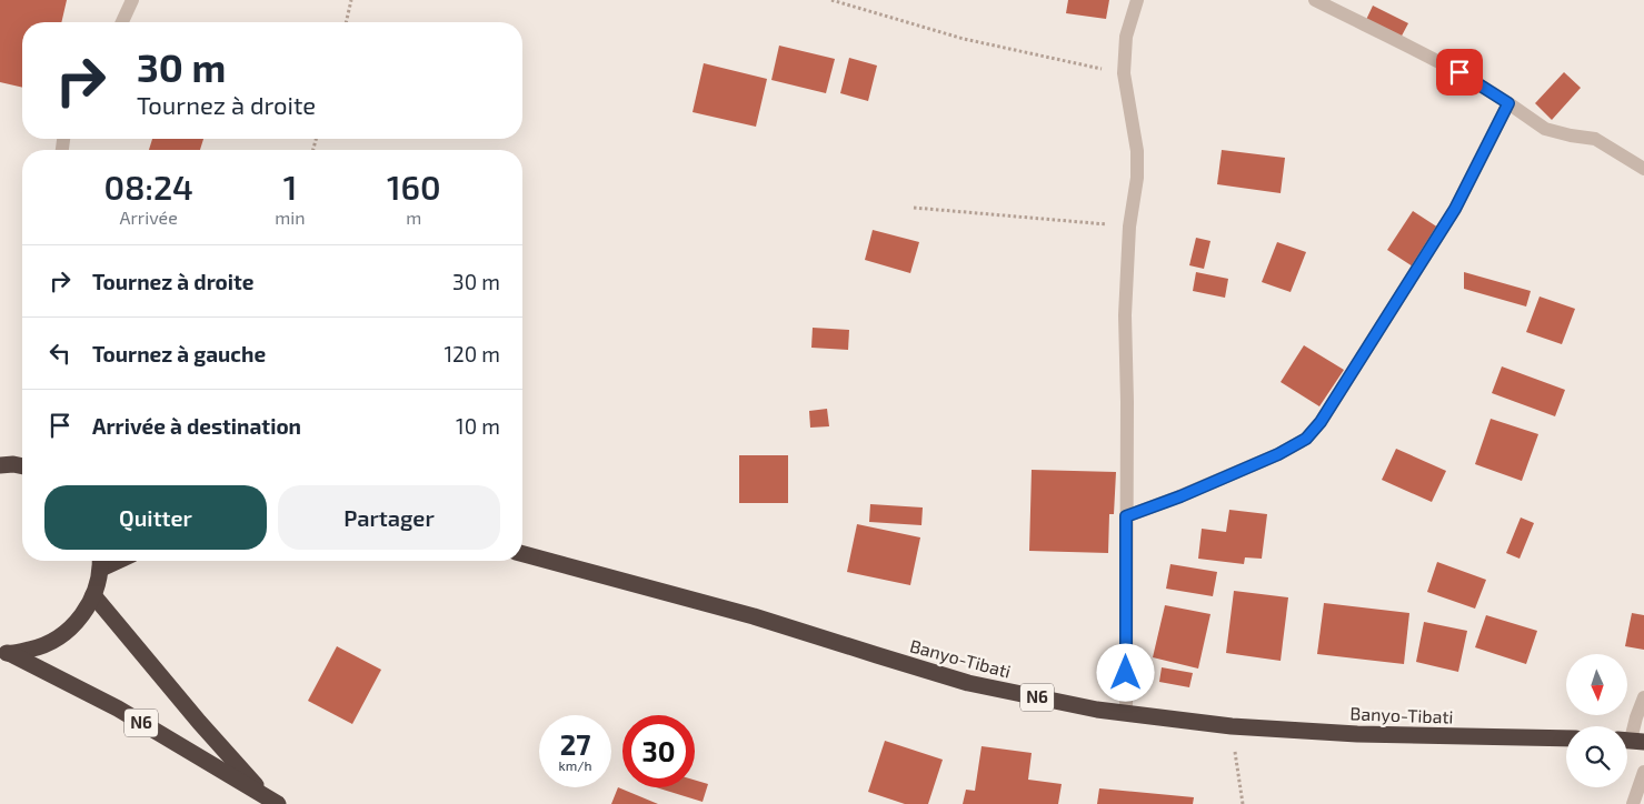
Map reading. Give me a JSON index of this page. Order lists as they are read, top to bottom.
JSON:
{
  "streets": {
    "highway": ["Banyo-Tibati", "N6"]
  },
  "north": "bottom",
  "page": {
    "turn": ["30 m", "Tournez à droite"],
    "eta": [
      "08:24",
      "Arrivée",
      "1",
      "min",
      "160",
      "m"
    ],
    "list": [
      {
        "name": "Tournez à droite",
        "value": "30 m"
      },
      {
        "name": "Tournez à gauche",
        "value": "120 m"
      },
      {
        "name": "Arrivée à destination",
        "value": "10 m"
      }
    ],
    "buttons": ["Quitter", "Partager"],
    "speed": "27 km/h",
    "limit": "30"
  }
}
